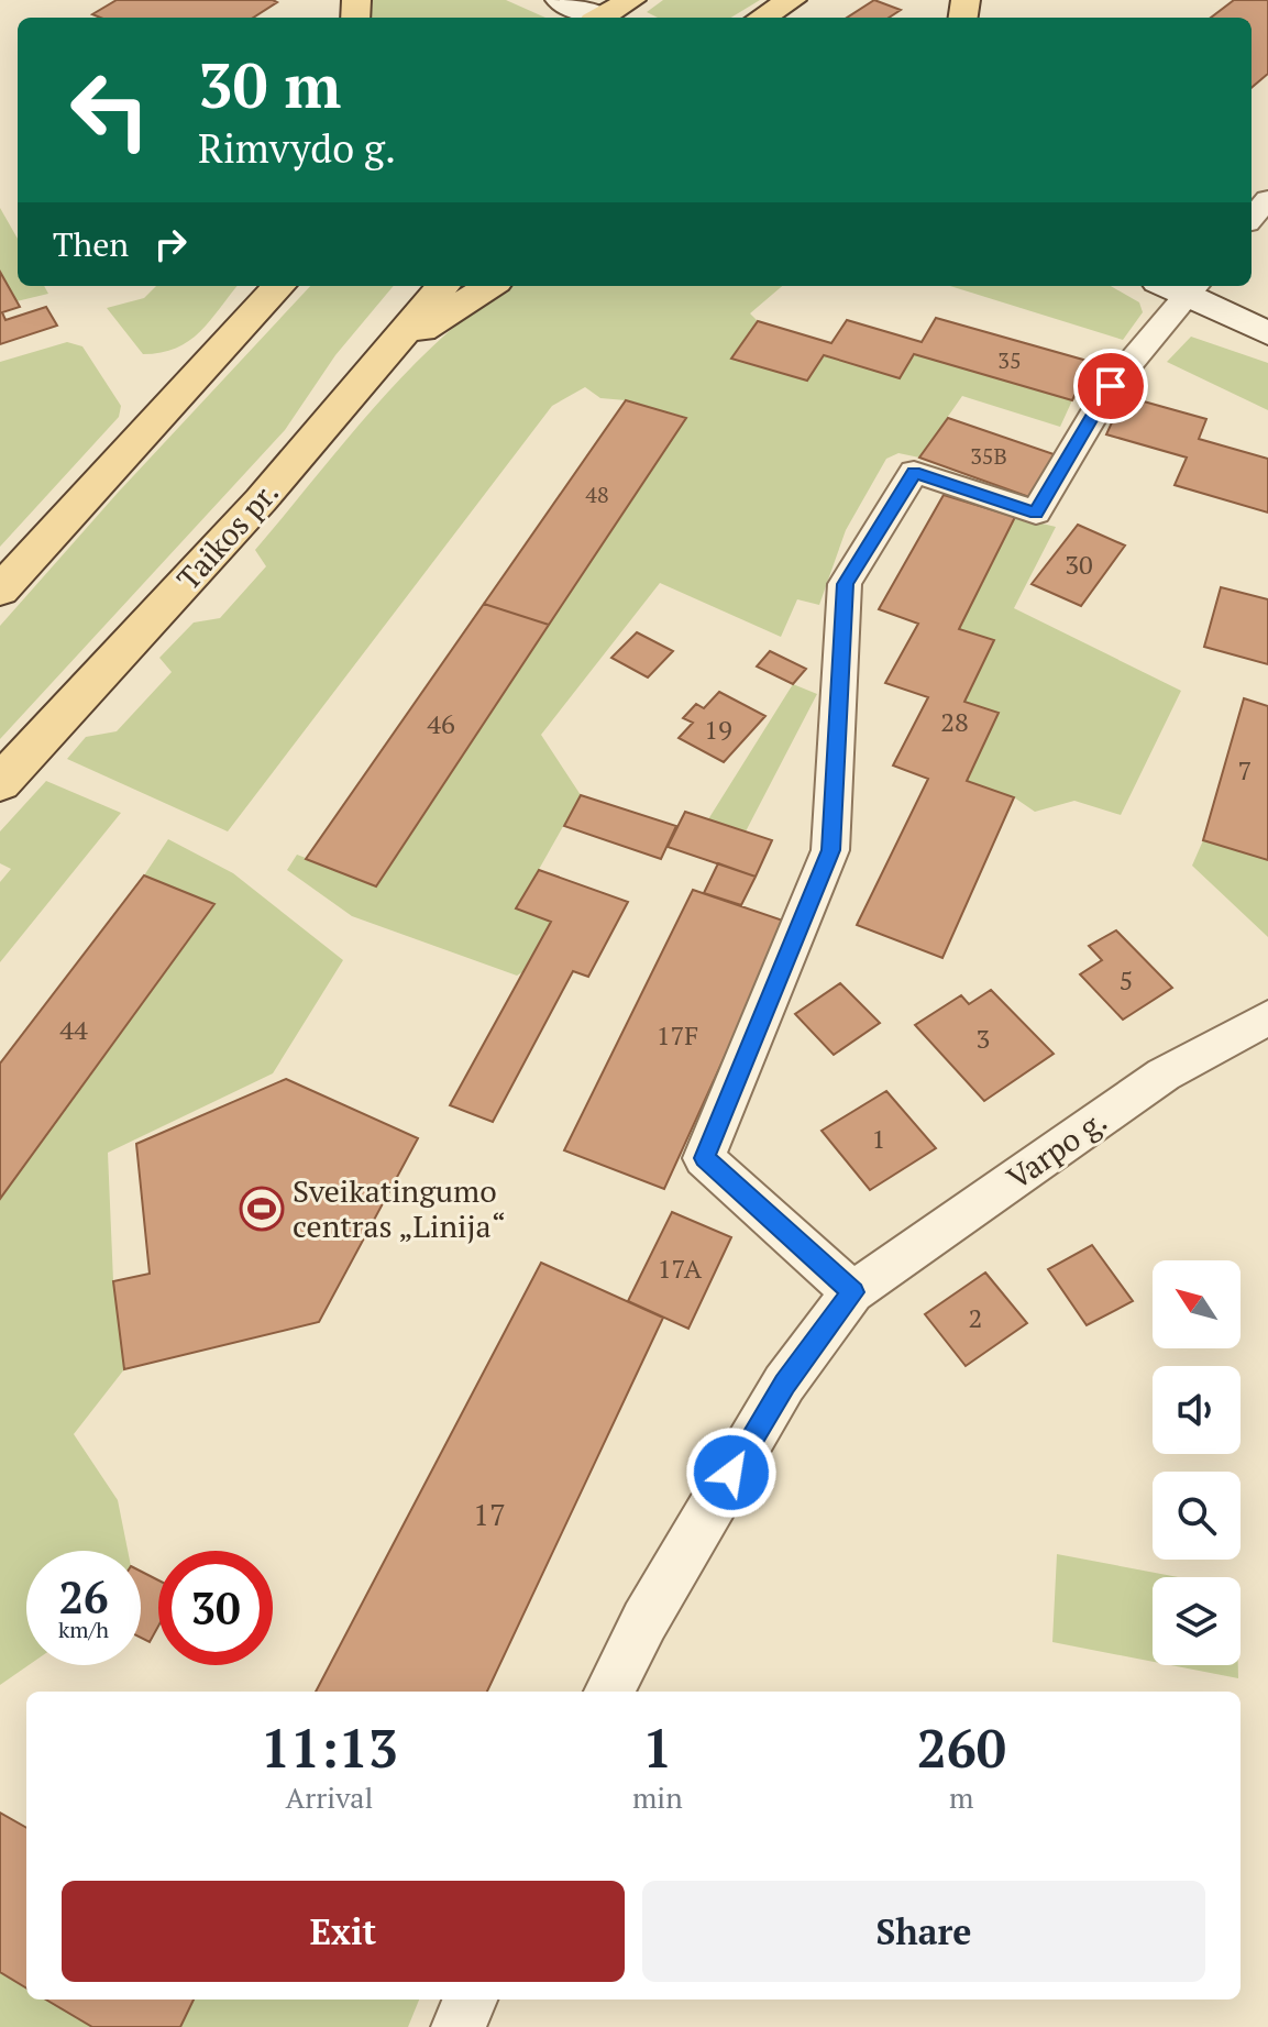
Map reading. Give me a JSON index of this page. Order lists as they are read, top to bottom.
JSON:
{
  "streets": {
    "main road": ["Taikos pr."],
    "street": ["Varpo g."]
  },
  "places": {
    "sports": ["Sveikatingumo centras „Linija“"]
  },
  "house_numbers": [
    "35",
    "35B",
    "48",
    "30",
    "28",
    "46",
    "19",
    "7",
    "5",
    "44",
    "17F",
    "3",
    "1",
    "17A",
    "2",
    "17"
  ],
  "north": "top left",
  "page": {
    "turn": ["30 m", "Rimvydo g."],
    "then": "Then",
    "speed": "26 km/h",
    "limit": "30",
    "eta": [
      "11:13",
      "Arrival",
      "1",
      "min",
      "260",
      "m"
    ],
    "buttons": ["Exit", "Share"]
  }
}
